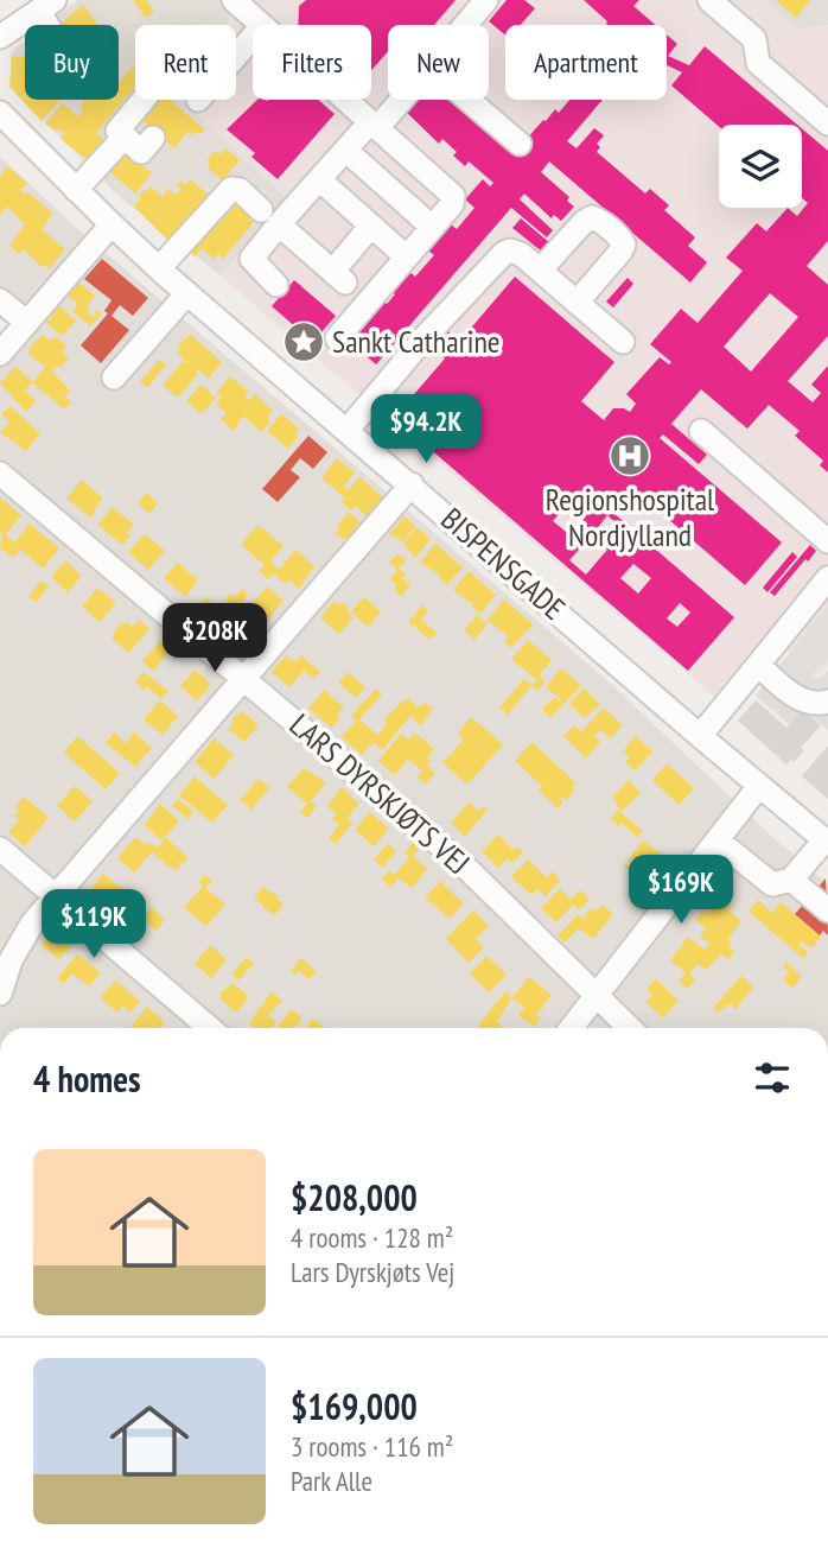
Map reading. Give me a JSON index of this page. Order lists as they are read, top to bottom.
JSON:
{
  "streets": {
    "street": ["BISPENSGADE", "LARS DYRSKJØTS VEJ"]
  },
  "places": {
    "place": ["Sankt Catharine"],
    "hospital": ["Regionshospital Nordjylland"]
  },
  "page": {
    "chip": [
      "Buy",
      "Rent",
      "Filters",
      "New",
      "Apartment"
    ],
    "price": [
      "$94.2K",
      "$208K",
      "$169K",
      "$119K"
    ],
    "heading": "4 homes",
    "list": [
      {
        "name": "$208,000",
        "note": "4 rooms · 128 m² · Lars Dyrskjøts Vej"
      },
      {
        "name": "$169,000",
        "note": "3 rooms · 116 m² · Park Alle"
      }
    ]
  }
}
